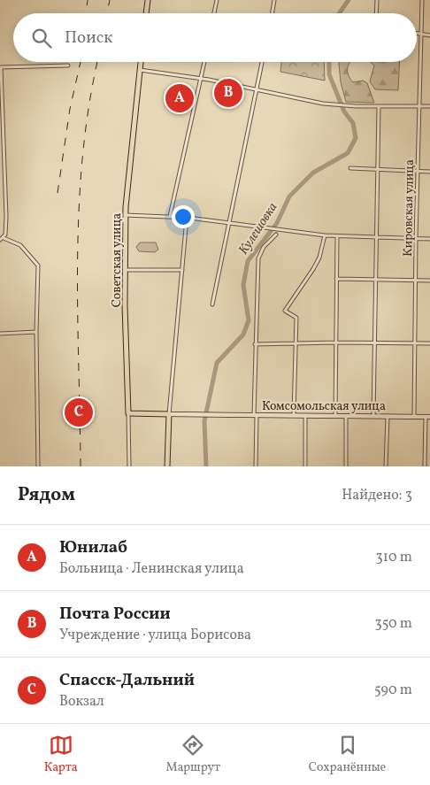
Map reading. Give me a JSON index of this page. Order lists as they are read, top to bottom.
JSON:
{
  "streets": {
    "main road": ["Советская улица", "Комсомольская улица"],
    "street": ["Кировская улица"]
  },
  "crossings": [
    ["Кировская улица", "Комсомольская улица"]
  ],
  "water": ["Кулешовка"],
  "page": {
    "search": "Поиск",
    "pins": ["B", "A", "C"],
    "heading": ["Рядом", "Найдено: 3"],
    "list": [
      {
        "mark": "A",
        "name": "Юнилаб",
        "note": "Больница · Ленинская улица",
        "value": "310 m"
      },
      {
        "mark": "B",
        "name": "Почта России",
        "note": "Учреждение · улица Борисова",
        "value": "350 m"
      },
      {
        "mark": "C",
        "name": "Спасск-Дальний",
        "note": "Вокзал",
        "value": "590 m"
      }
    ],
    "nav": ["Карта", "Маршрут", "Сохранённые"]
  }
}
